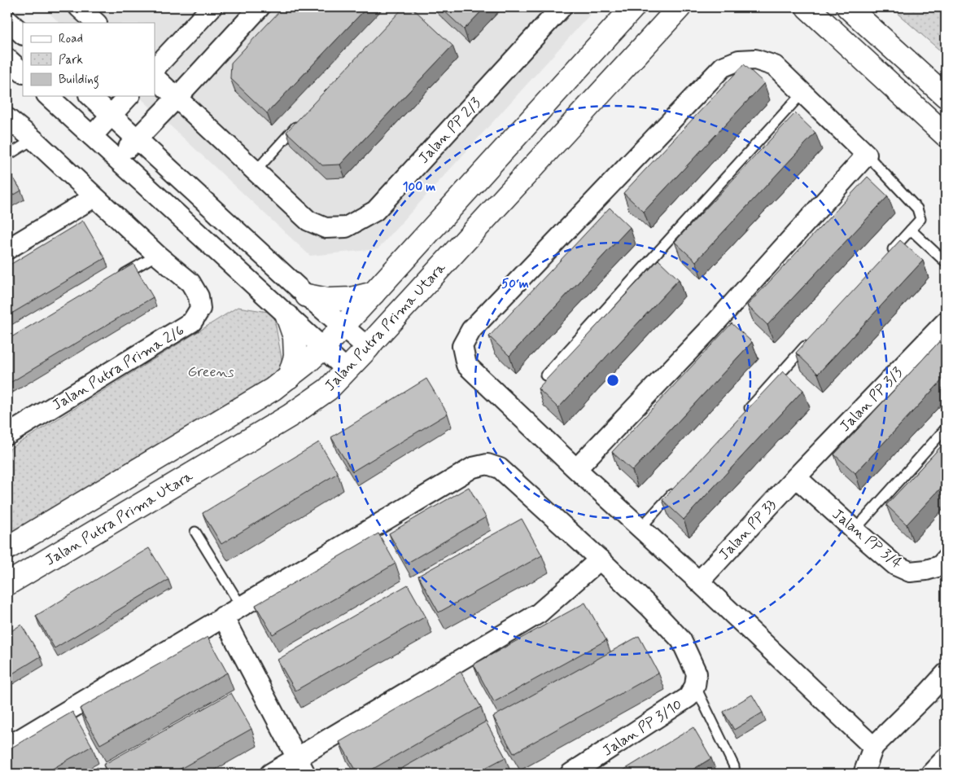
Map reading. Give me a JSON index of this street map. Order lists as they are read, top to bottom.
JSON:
{
  "streets": {
    "main road": ["Jalan Putra Prima Utara"],
    "street": [
      "Jalan PP 2/3",
      "Jalan Putra Prima 2/6",
      "Jalan PP 3/3",
      "Jalan PP 33",
      "Jalan PP 3/4",
      "Jalan PP 3/10"
    ]
  },
  "crossings": [
    ["Jalan PP 3/3", "Jalan PP 33"],
    ["Jalan PP 3/3", "Jalan PP 3/4"],
    ["Jalan PP 33", "Jalan PP 3/4"]
  ],
  "parks": ["Greens"],
  "legend": ["Road", "Park", "Building"],
  "rings": ["100 m", "50 m"]
}
